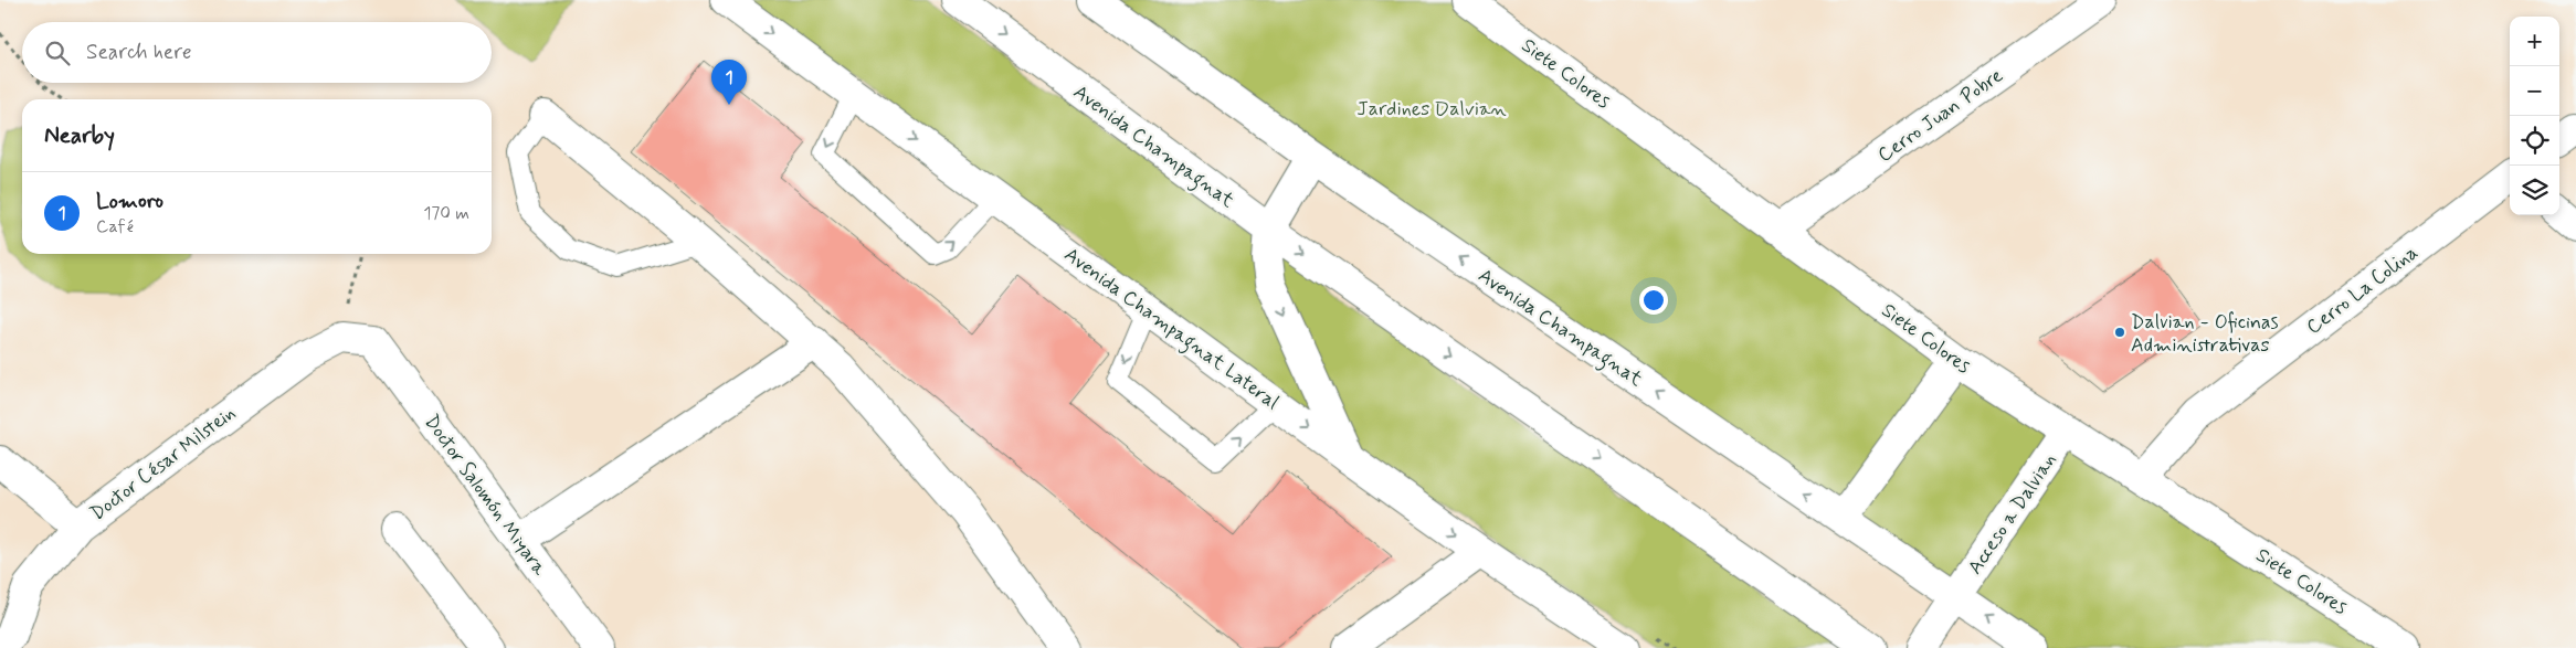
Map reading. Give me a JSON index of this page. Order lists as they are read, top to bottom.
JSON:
{
  "streets": {
    "street": [
      "Siete Colores",
      "Cerro Juan Pobre",
      "Avenida Champagnat",
      "Cerro La Colina",
      "Avenida Champagnat Lateral",
      "Doctor César Milstein",
      "Doctor Salomón Miyara",
      "Acceso a Dalvian"
    ]
  },
  "crossings": [
    ["Siete Colores", "Cerro Juan Pobre"],
    ["Siete Colores", "Cerro La Colina"],
    ["Siete Colores", "Acceso a Dalvian"],
    ["Avenida Champagnat", "Acceso a Dalvian"],
    ["Doctor César Milstein", "Doctor Salomón Miyara"]
  ],
  "parks": ["Jardines Dalvian"],
  "places": ["Dalvian - Oficinas Administrativas"],
  "page": {
    "map_buttons": ["+", "−"],
    "search": "Search here",
    "pins": "1",
    "heading": "Nearby",
    "list": [
      {
        "mark": "1",
        "name": "Lomoro",
        "note": "Café",
        "value": "170 m"
      }
    ]
  }
}
